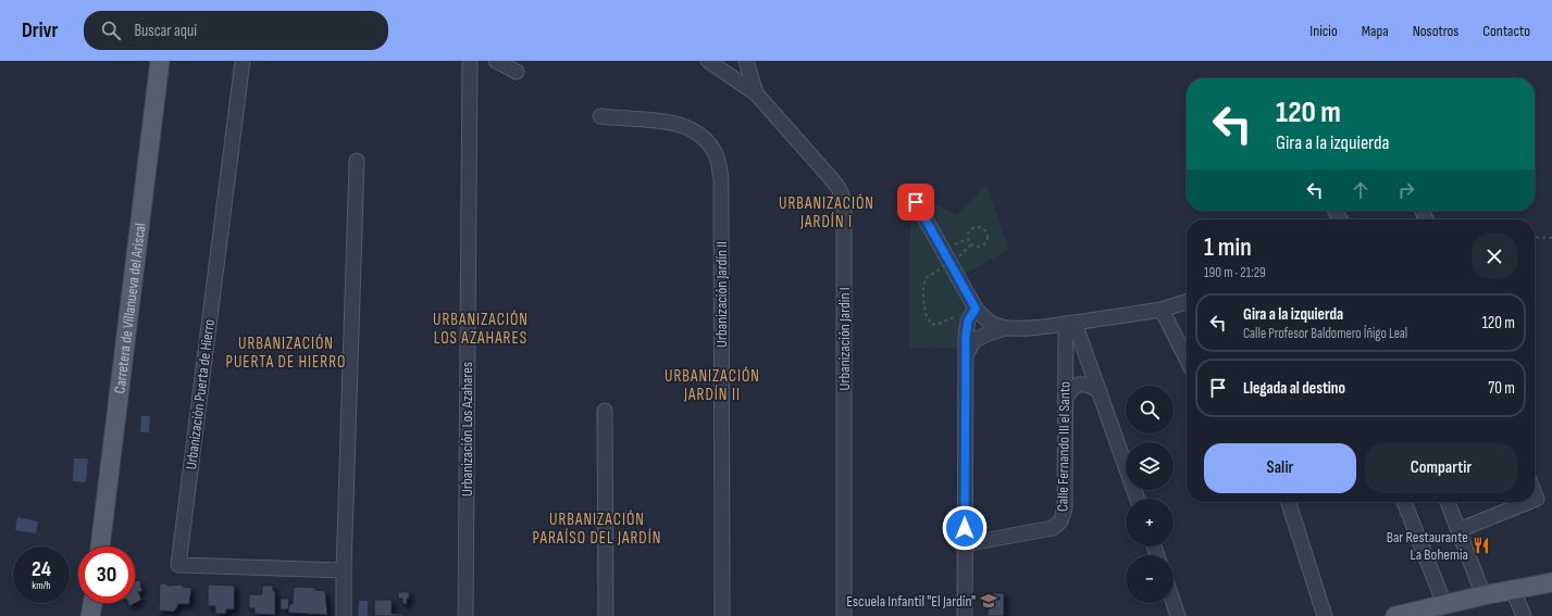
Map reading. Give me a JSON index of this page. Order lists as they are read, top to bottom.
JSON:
{
  "streets": {
    "main road": ["Carretera de Villanueva del Ariscal"],
    "street": [
      "Urbanización Jardín II",
      "Urbanización Jardín I",
      "Urbanización Puerta de Hierro",
      "Urbanización Los Azahares",
      "Calle Fernando III el Santo"
    ]
  },
  "districts": [
    "URBANIZACIÓN JARDÍN I",
    "URBANIZACIÓN LOS AZAHARES",
    "URBANIZACIÓN PUERTA DE HIERRO",
    "URBANIZACIÓN JARDÍN II",
    "URBANIZACIÓN PARAÍSO DEL JARDÍN"
  ],
  "places": {
    "restaurant": ["Bar Restaurante La Bohemia"],
    "school or university": ["Escuela Infantil \"El Jardín\""]
  },
  "page": {
    "header": "Drivr",
    "search": "Buscar aquí",
    "nav": [
      "Inicio",
      "Mapa",
      "Nosotros",
      "Contacto"
    ],
    "turn": ["120 m", "Gira a la izquierda"],
    "heading": ["1 min", "190 m · 21:29"],
    "list": [
      {
        "name": "Gira a la izquierda",
        "note": "Calle Profesor Baldomero Íñigo Leal",
        "value": "120 m"
      },
      {
        "name": "Llegada al destino",
        "value": "70 m"
      }
    ],
    "map_buttons": ["+", "−"],
    "buttons": ["Salir", "Compartir"],
    "speed": "24 km/h",
    "limit": "30"
  }
}
